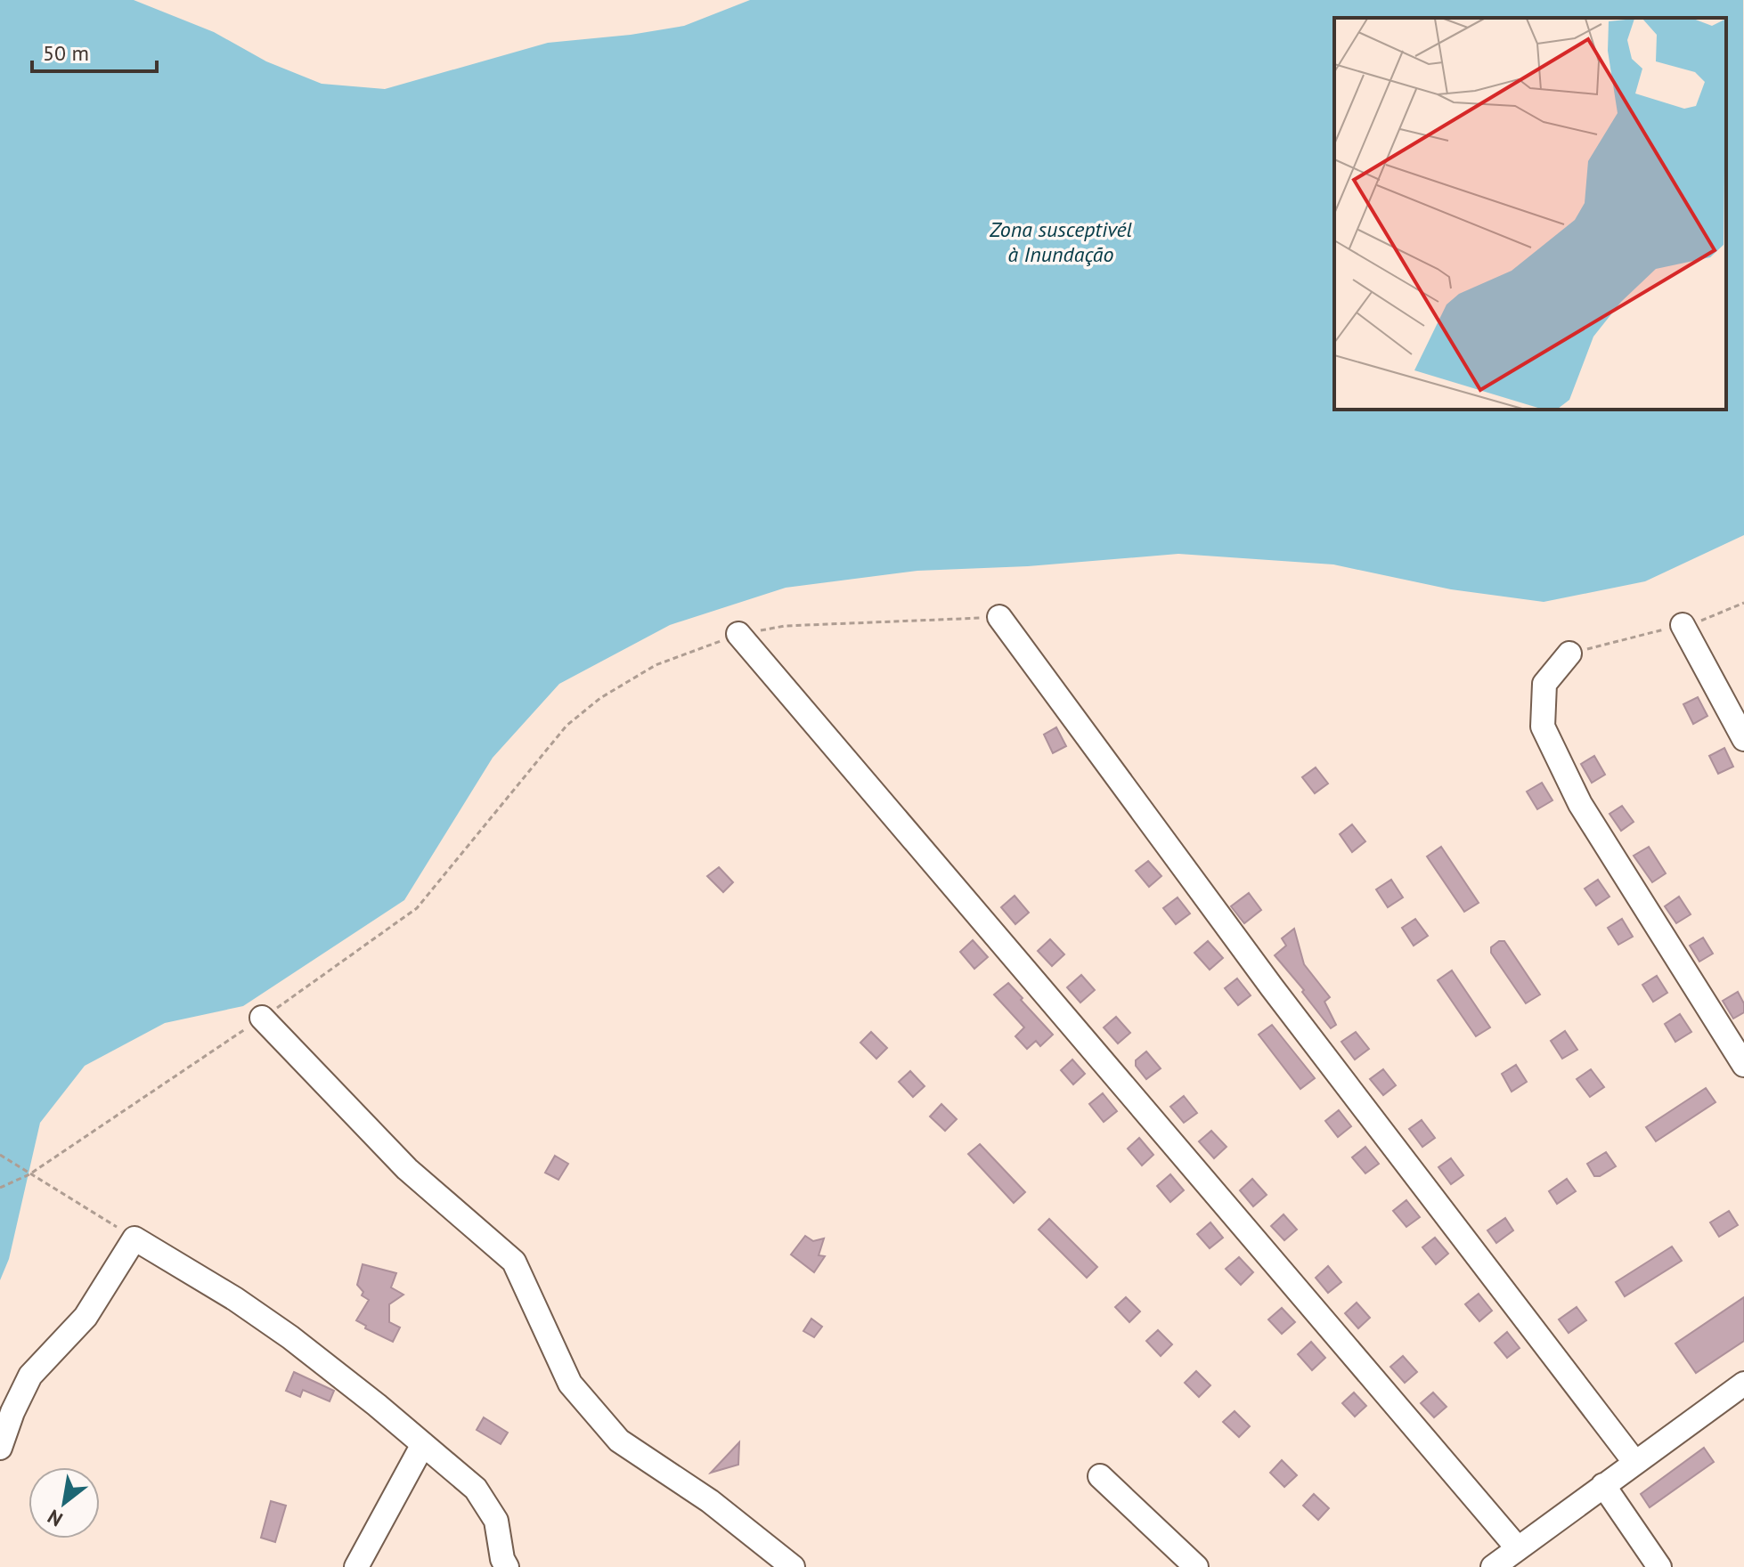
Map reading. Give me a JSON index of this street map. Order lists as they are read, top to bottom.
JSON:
{
  "water": ["Zona susceptivél à Inundação"],
  "scale_bar": "50 m",
  "north": "bottom left"
}
